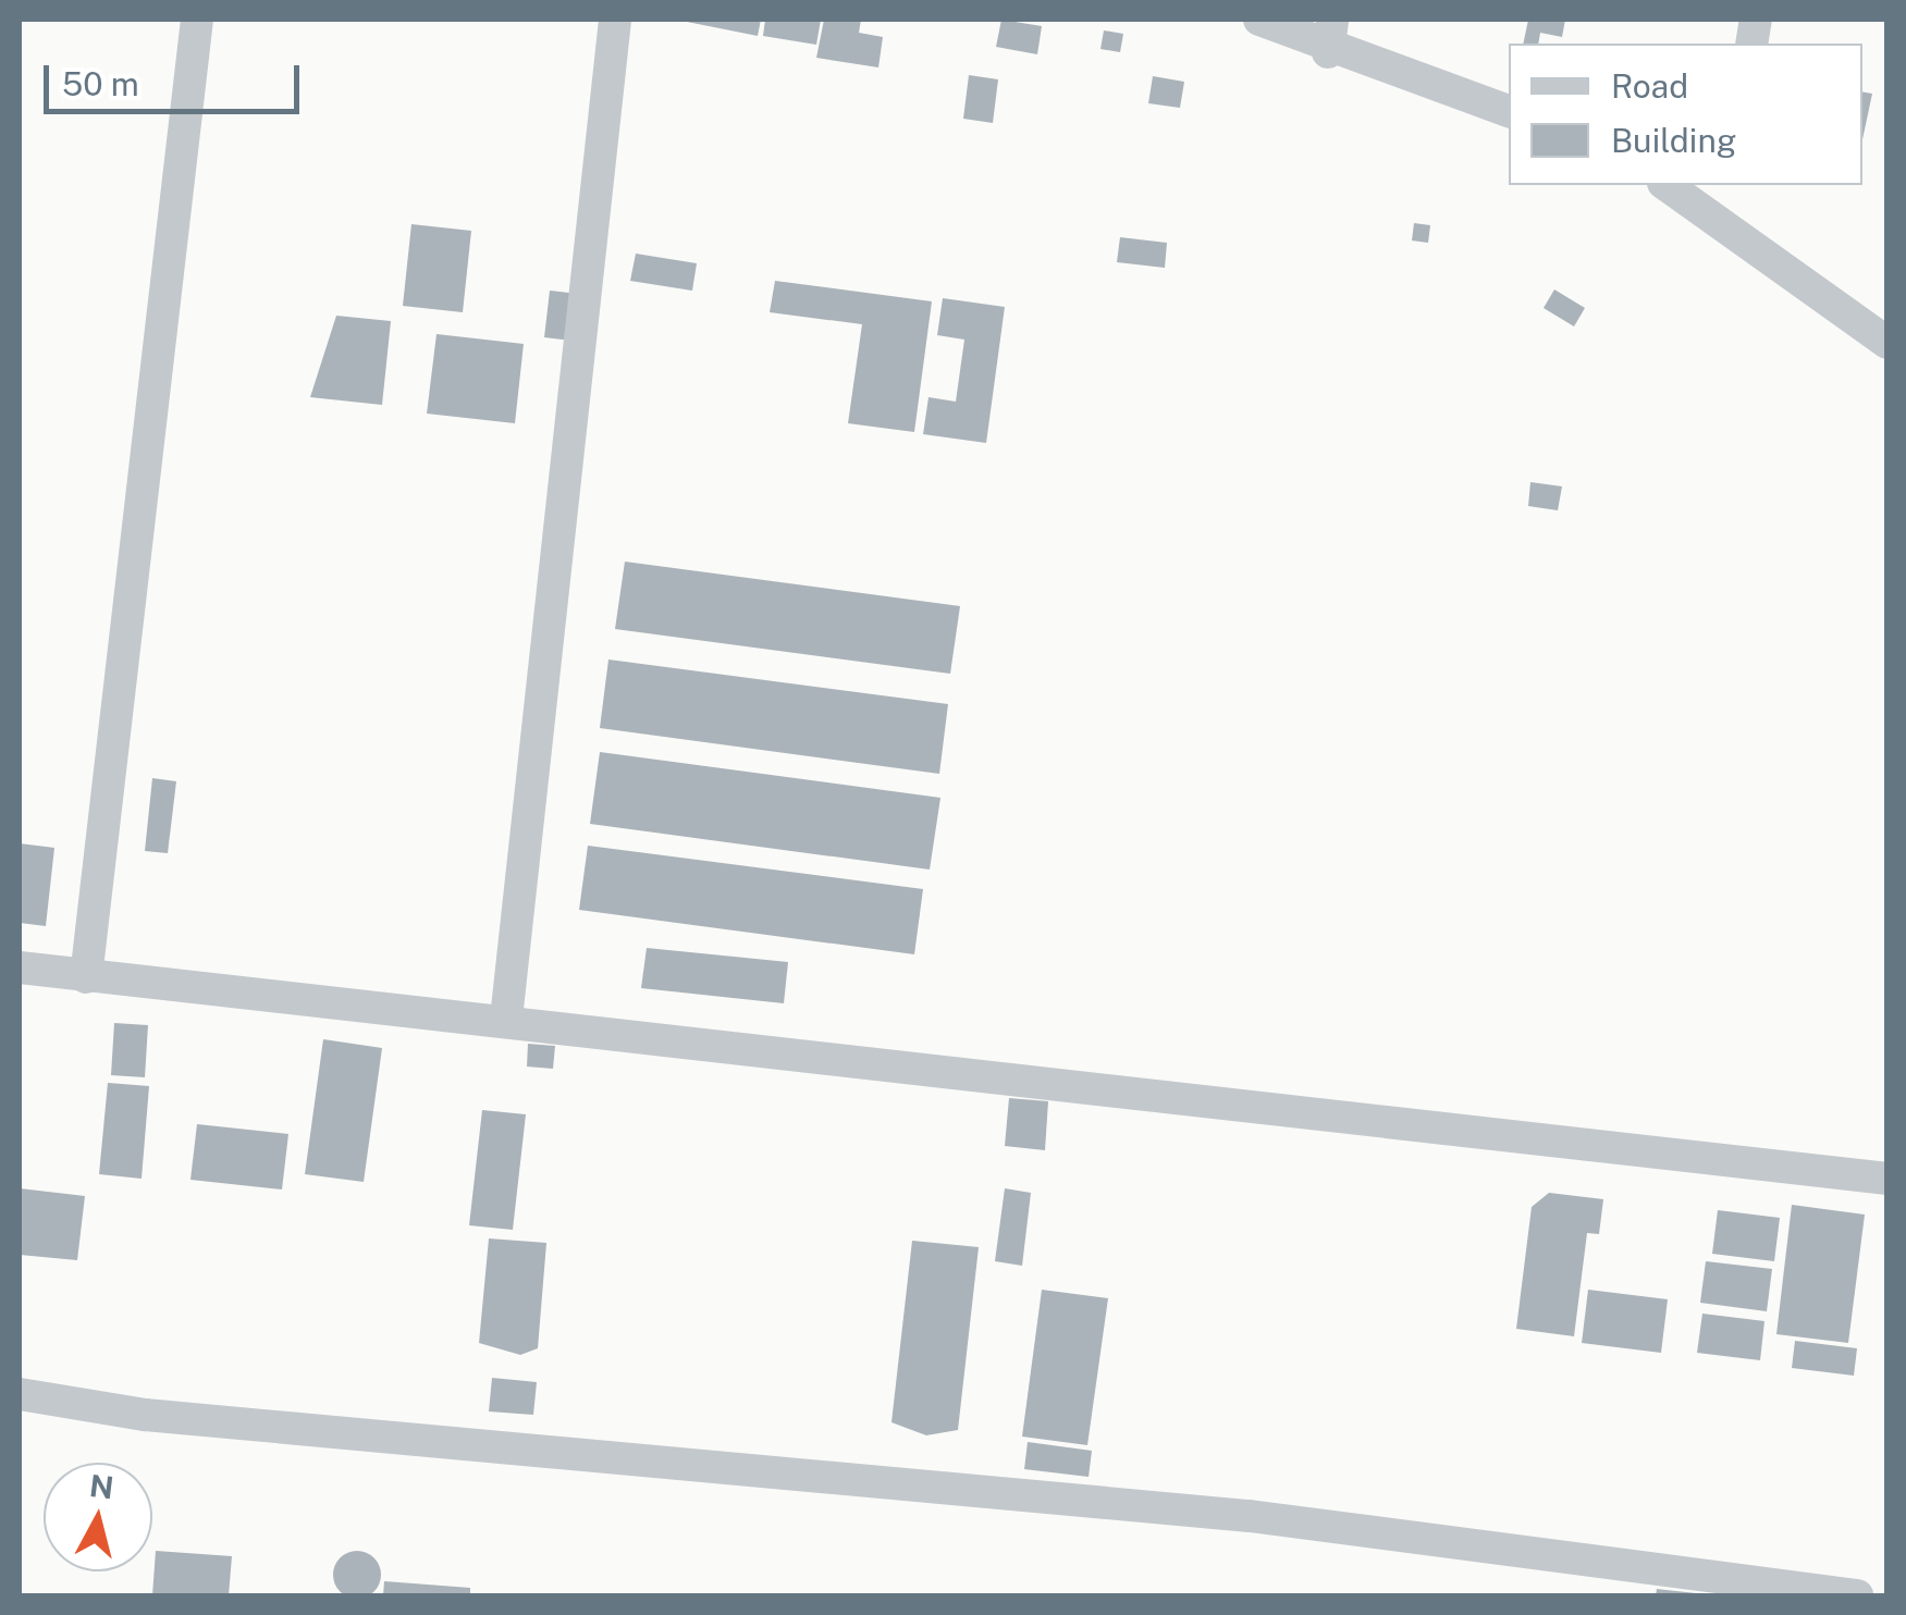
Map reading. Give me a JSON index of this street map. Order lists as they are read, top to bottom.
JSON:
{
  "legend": ["Road", "Building"],
  "scale_bar": "50 m",
  "north": "top"
}
